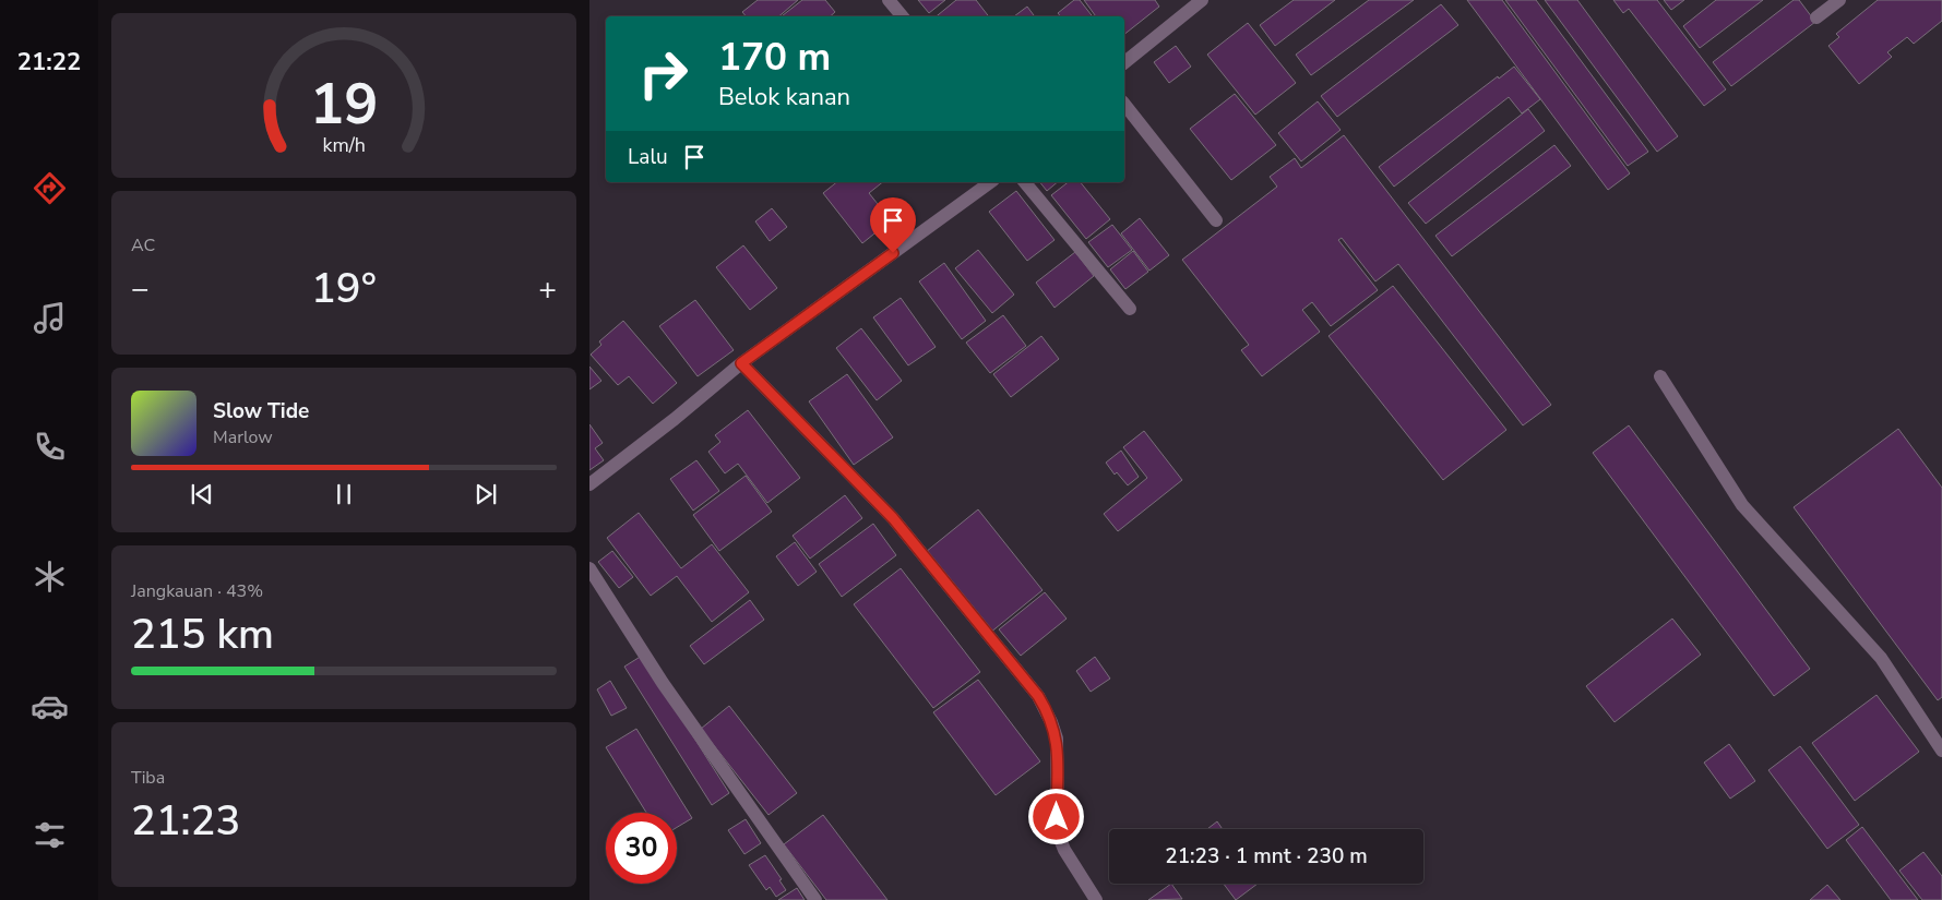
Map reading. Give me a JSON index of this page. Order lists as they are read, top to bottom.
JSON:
{
  "page": {
    "tabs": "21:22",
    "turn": ["170 m", "Belok kanan"],
    "then": "Lalu",
    "tile": [
      "AC",
      ["Jangkauan · 43%", "215 km"],
      ["Tiba", "21:23"]
    ],
    "heat": ["−", "19°", "+"],
    "song": ["Slow Tide", "Marlow"],
    "limit": "30",
    "trip": "21:23 · 1 mnt · 230 m",
    "gauge": ["19", "km/h"]
  }
}
